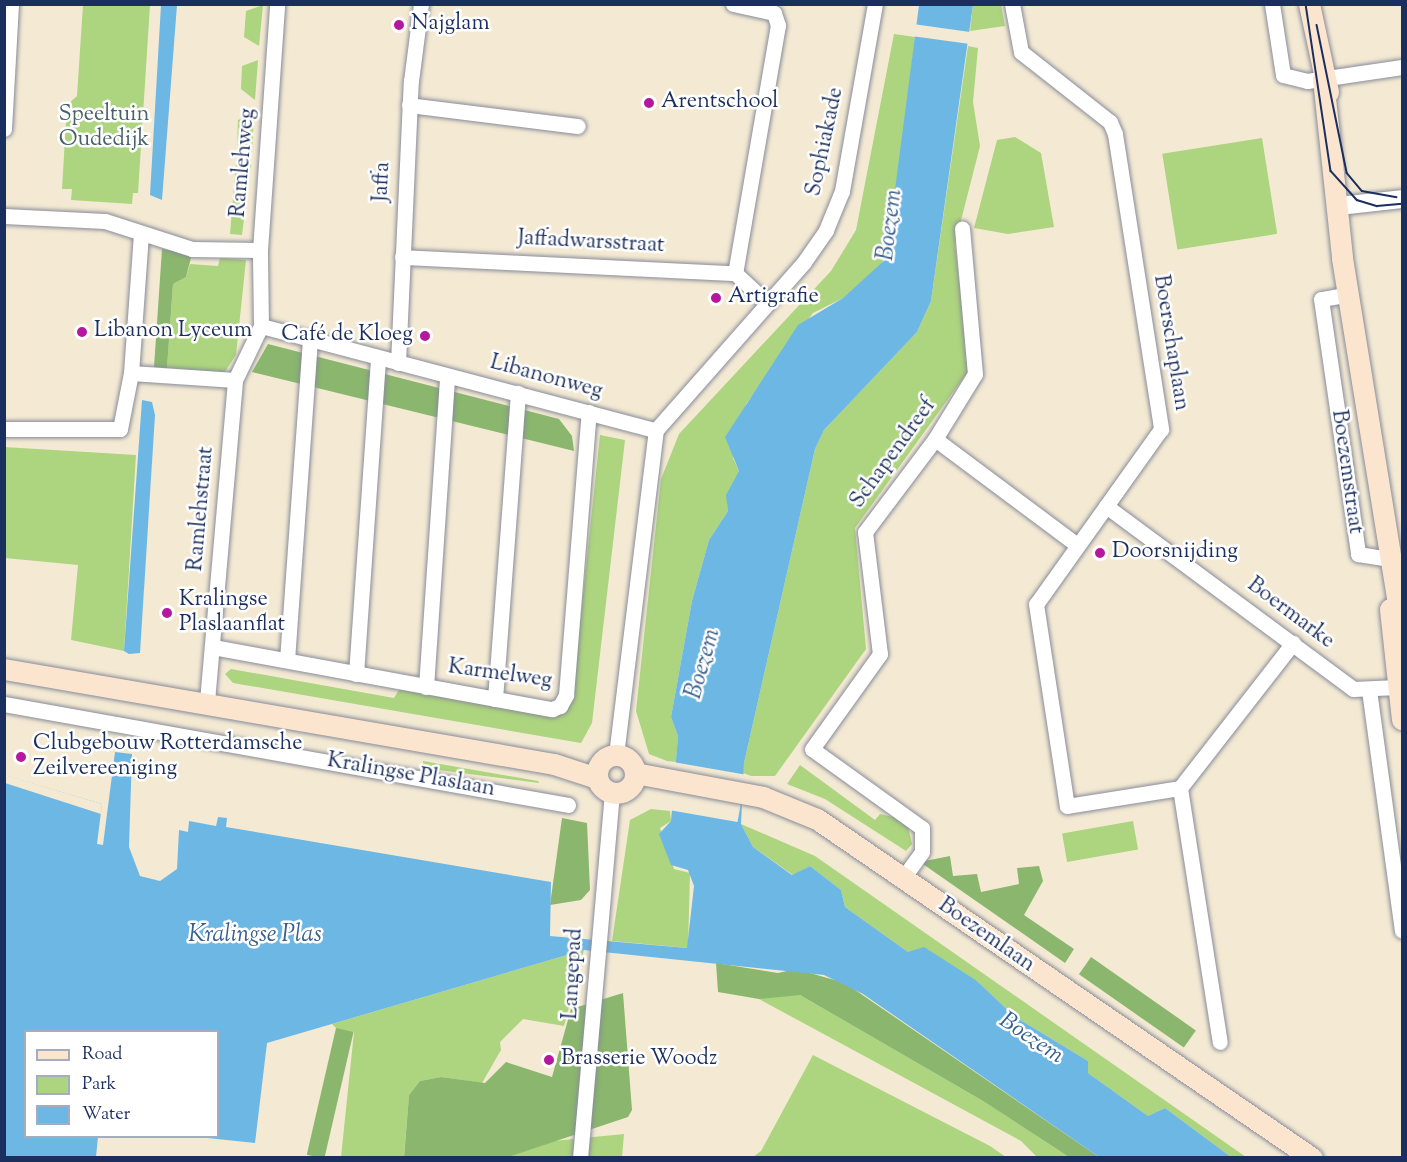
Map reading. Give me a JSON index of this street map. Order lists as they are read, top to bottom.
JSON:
{
  "streets": {
    "main road": ["Boezemstraat", "Kralingse Plaslaan", "Boezemlaan"],
    "street": [
      "Sophiakade",
      "Ramlehweg",
      "Jaffa",
      "Jaffadwarsstraat",
      "Boerschaplaan",
      "Libanonweg",
      "Schapendreef",
      "Ramlehstraat",
      "Boermarke",
      "Karmelweg",
      "Langepad"
    ]
  },
  "crossings": [
    ["Ramlehweg", "Libanonweg"],
    ["Ramlehweg", "Ramlehstraat"],
    ["Jaffa", "Jaffadwarsstraat"],
    ["Jaffa", "Libanonweg"],
    ["Boerschaplaan", "Boermarke"],
    ["Libanonweg", "Ramlehstraat"],
    ["Libanonweg", "Karmelweg"],
    ["Schapendreef", "Boezemlaan"],
    ["Ramlehstraat", "Karmelweg"],
    ["Ramlehstraat", "Kralingse Plaslaan"],
    ["Boezemlaan", "Langepad"]
  ],
  "water": ["Boezem", "Kralingse Plas"],
  "parks": ["Speeltuin Oudedijk"],
  "places": [
    "Najglam",
    "Arentschool",
    "Artigrafie",
    "Libanon Lyceum",
    "Café de Kloeg",
    "Doorsnijding",
    "Kralingse Plaslaanflat",
    "Clubgebouw Rotterdamsche Zeilvereeniging",
    "Brasserie Woodz"
  ],
  "legend": ["Road", "Park", "Water"]
}
